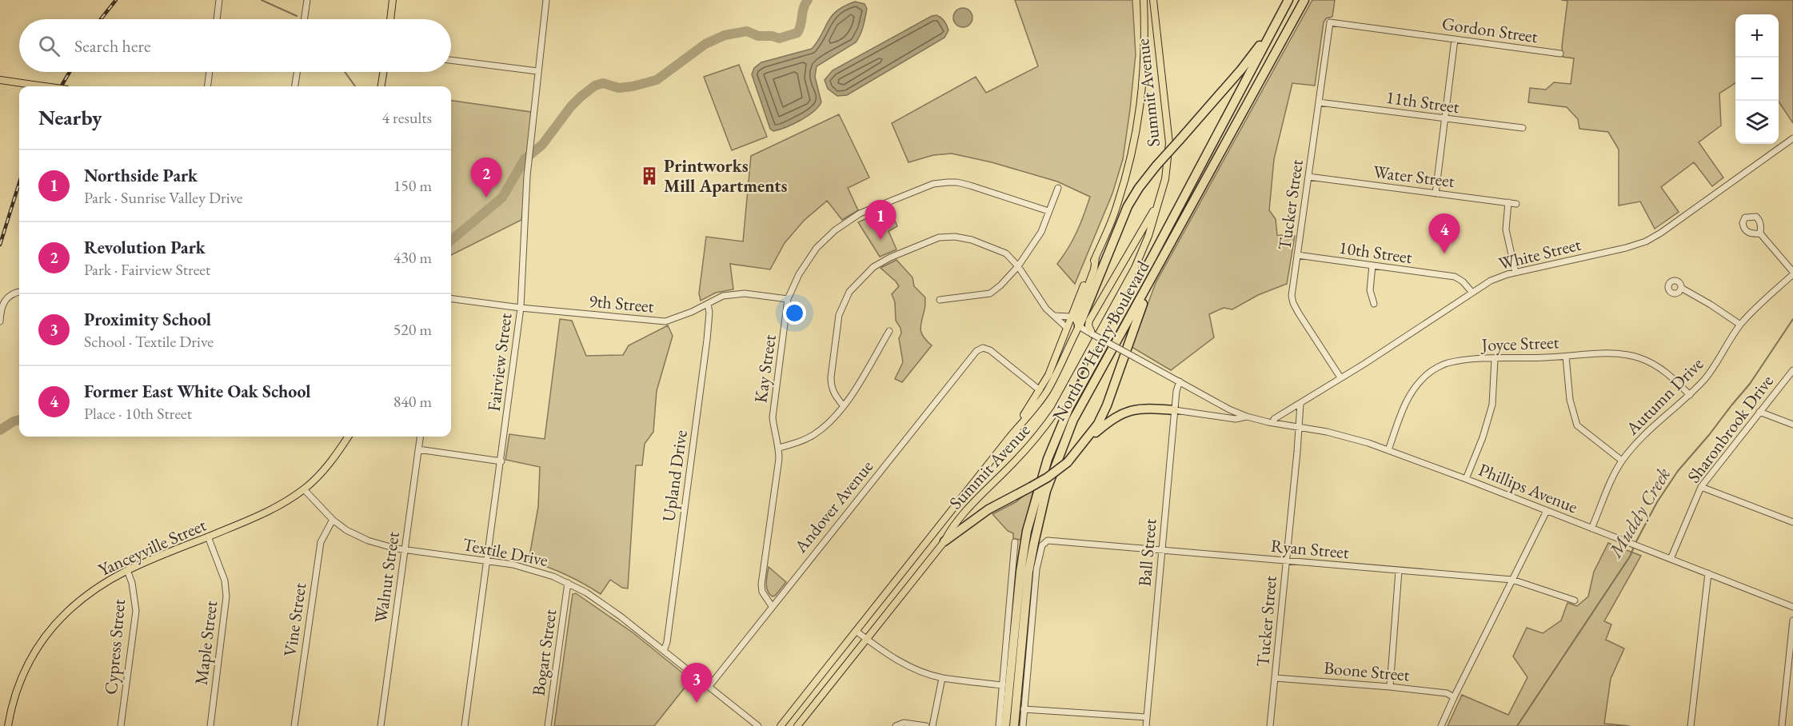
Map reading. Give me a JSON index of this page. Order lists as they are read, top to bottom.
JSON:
{
  "streets": {
    "highway": ["North O'Henry Boulevard"],
    "main road": ["Summit Avenue", "Yanceyville Street"],
    "street": [
      "Gordon Street",
      "11th Street",
      "Water Street",
      "Tucker Street",
      "10th Street",
      "White Street",
      "9th Street",
      "Joyce Street",
      "Fairview Street",
      "Kay Street",
      "Autumn Drive",
      "Sharonbrook Drive",
      "Upland Drive",
      "Phillips Avenue",
      "Andover Avenue",
      "Ryan Street",
      "Textile Drive",
      "Ball Street",
      "Walnut Street",
      "Vine Street",
      "Maple Street",
      "Cypress Street",
      "Bogart Street",
      "Boone Street"
    ]
  },
  "crossings": [
    ["Gordon Street", "Tucker Street"],
    ["Summit Avenue", "Phillips Avenue"],
    ["Summit Avenue", "Andover Avenue"],
    ["11th Street", "Tucker Street"],
    ["Water Street", "Tucker Street"],
    ["Tucker Street", "10th Street"],
    ["Tucker Street", "White Street"],
    ["Tucker Street", "Phillips Avenue"],
    ["Tucker Street", "Ryan Street"],
    ["Tucker Street", "Boone Street"],
    ["10th Street", "White Street"],
    ["White Street", "Phillips Avenue"],
    ["9th Street", "Fairview Street"],
    ["9th Street", "Kay Street"],
    ["9th Street", "Upland Drive"],
    ["Joyce Street", "Autumn Drive"],
    ["Joyce Street", "Phillips Avenue"],
    ["Fairview Street", "Textile Drive"],
    ["Kay Street", "Andover Avenue"],
    ["Autumn Drive", "Phillips Avenue"],
    ["Sharonbrook Drive", "Phillips Avenue"],
    ["Upland Drive", "Textile Drive"],
    ["Phillips Avenue", "Ball Street"],
    ["Andover Avenue", "Textile Drive"],
    ["Yanceyville Street", "Textile Drive"],
    ["Yanceyville Street", "Maple Street"],
    ["Yanceyville Street", "Cypress Street"],
    ["Ryan Street", "Ball Street"],
    ["Textile Drive", "Walnut Street"],
    ["Textile Drive", "Vine Street"],
    ["Textile Drive", "Bogart Street"]
  ],
  "water": ["Muddy Creek"],
  "places": {
    "building": ["Printworks Mill Apartments"]
  },
  "page": {
    "map_buttons": ["+", "−"],
    "search": "Search here",
    "heading": ["Nearby", "4 results"],
    "list": [
      {
        "mark": "1",
        "name": "Northside Park",
        "note": "Park · Sunrise Valley Drive",
        "value": "150 m"
      },
      {
        "mark": "2",
        "name": "Revolution Park",
        "note": "Park · Fairview Street",
        "value": "430 m"
      },
      {
        "mark": "3",
        "name": "Proximity School",
        "note": "School · Textile Drive",
        "value": "520 m"
      },
      {
        "mark": "4",
        "name": "Former East White Oak School",
        "note": "Place · 10th Street",
        "value": "840 m"
      }
    ],
    "pins": [
      "2",
      "1",
      "4",
      "3"
    ]
  }
}
